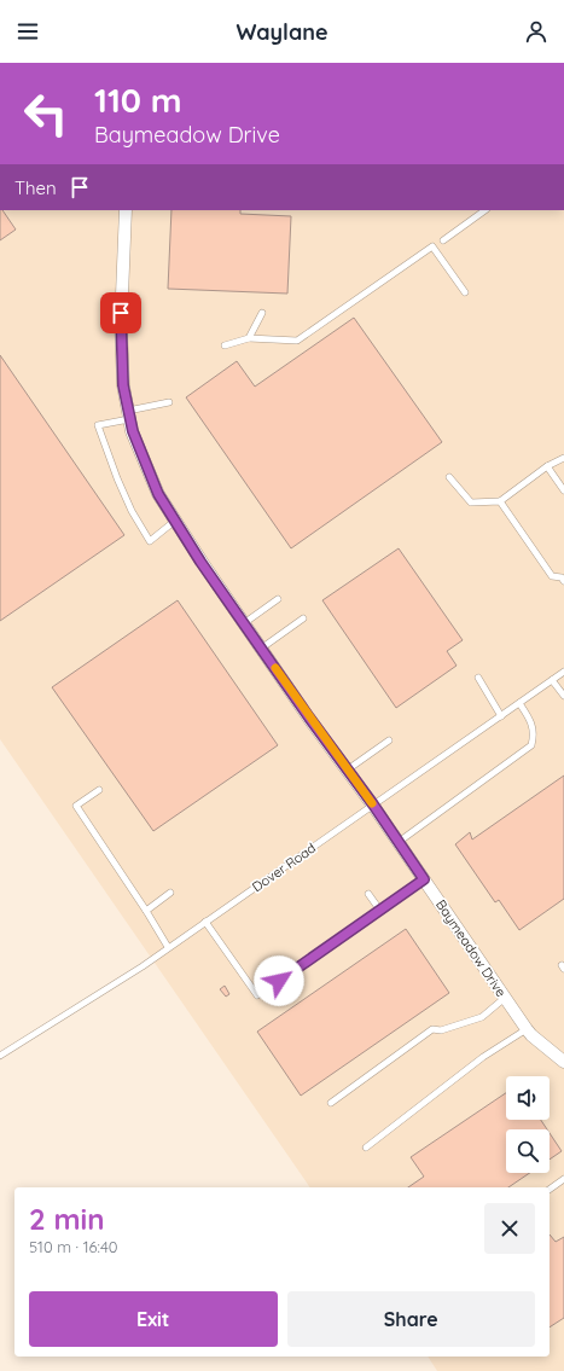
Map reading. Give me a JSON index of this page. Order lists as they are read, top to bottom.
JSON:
{
  "streets": {
    "street": ["Baymeadow Drive"],
    "lane": ["Dover Road"]
  },
  "crossings": [
    ["Dover Road", "Baymeadow Drive"]
  ],
  "page": {
    "header": "Waylane",
    "turn": ["110 m", "Baymeadow Drive"],
    "then": "Then",
    "heading": ["2 min", "510 m · 16:40"],
    "buttons": ["Exit", "Share"]
  }
}
